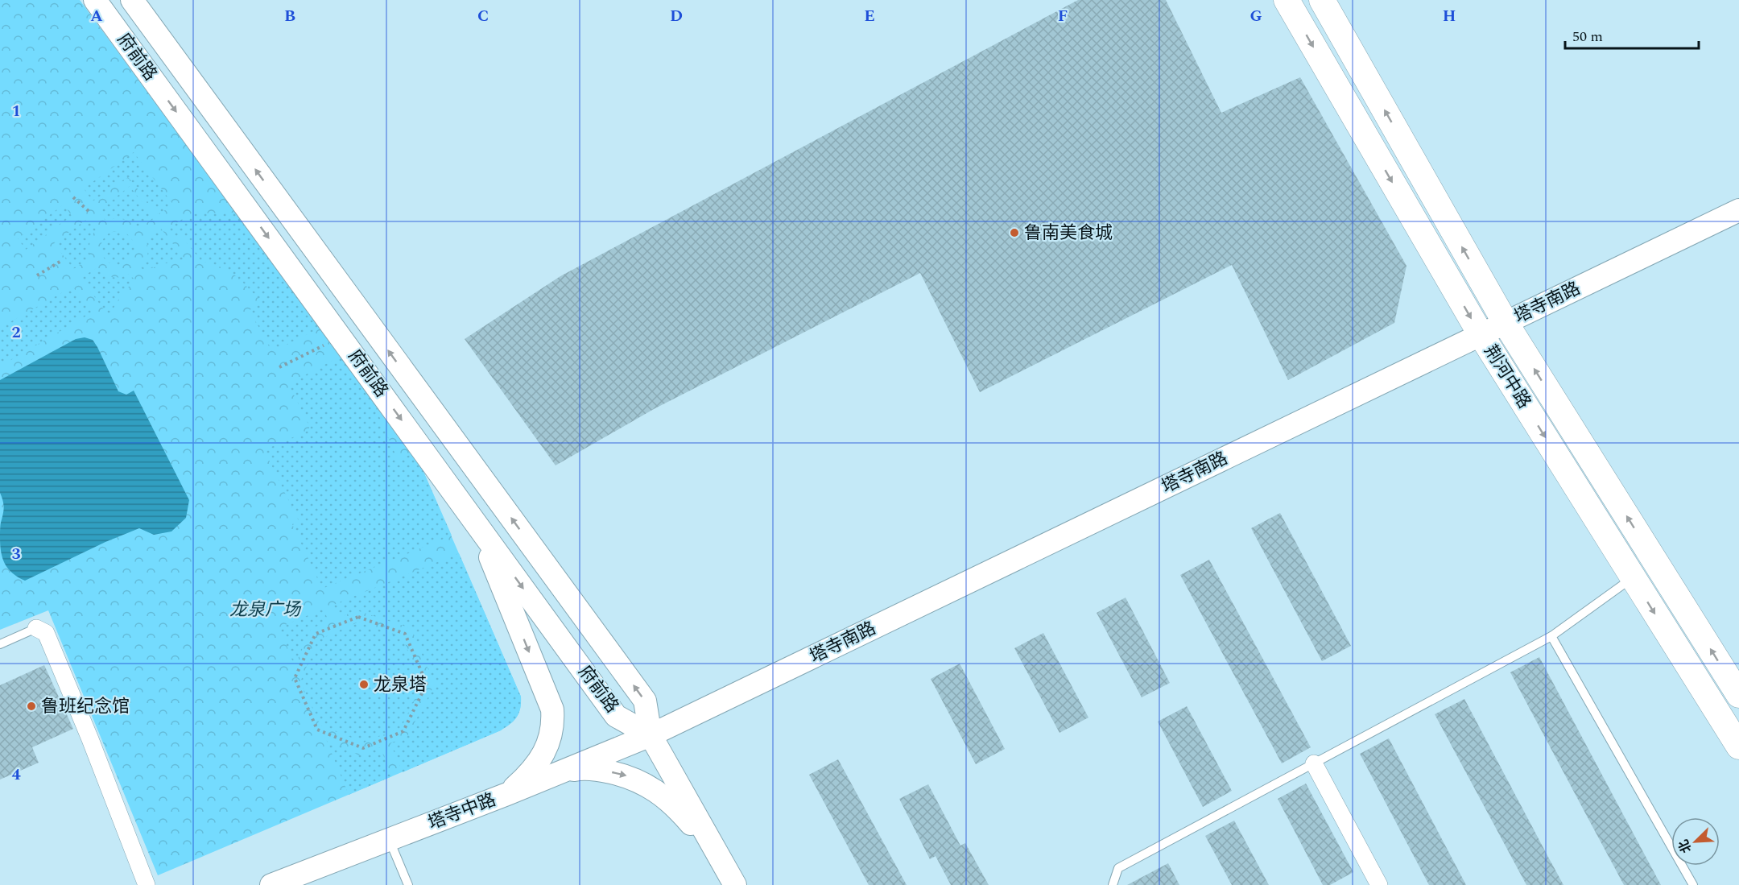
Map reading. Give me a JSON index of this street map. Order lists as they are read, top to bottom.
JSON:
{
  "streets": {
    "main road": [
      "府前路",
      "塔寺南路",
      "荆河中路",
      "塔寺中路"
    ]
  },
  "crossings": [
    ["府前路", "塔寺南路"],
    ["府前路", "塔寺中路"],
    ["塔寺南路", "荆河中路"],
    ["塔寺南路", "塔寺中路"]
  ],
  "parks": ["龙泉广场"],
  "places": ["鲁南美食城", "龙泉塔", "鲁班纪念馆"],
  "scale_bar": "50 m",
  "north": "bottom left",
  "grid": {
    "columns": [
      "A",
      "B",
      "C",
      "D",
      "E",
      "F",
      "G",
      "H"
    ],
    "rows": [
      "1",
      "2",
      "3",
      "4"
    ]
  }
}
